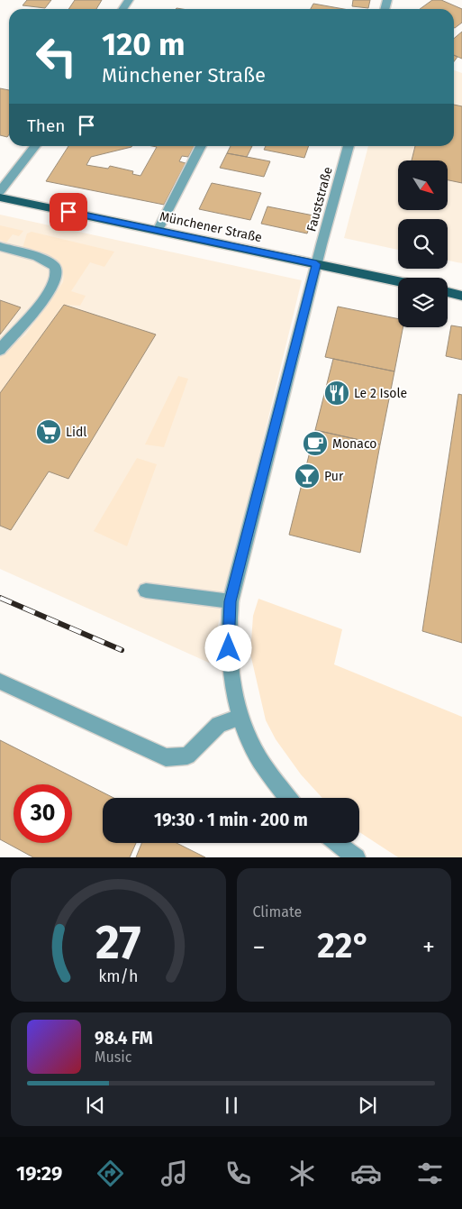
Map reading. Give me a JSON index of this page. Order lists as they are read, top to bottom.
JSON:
{
  "streets": {
    "main road": ["Münchener Straße"],
    "street": ["Fauststraße"]
  },
  "crossings": [
    ["Fauststraße", "Münchener Straße"]
  ],
  "places": {
    "restaurant": ["Le 2 Isole"],
    "supermarket": ["Lidl"],
    "cafe": ["Monaco"],
    "bar": ["Pur"]
  },
  "north": "bottom right",
  "page": {
    "turn": ["120 m", "Münchener Straße"],
    "then": "Then",
    "limit": "30",
    "trip": "19:30 · 1 min · 200 m",
    "tile": "Climate",
    "heat": ["−", "22°", "+"],
    "song": ["98.4 FM", "Music"],
    "tabs": "19:29",
    "gauge": ["27", "km/h"]
  }
}
